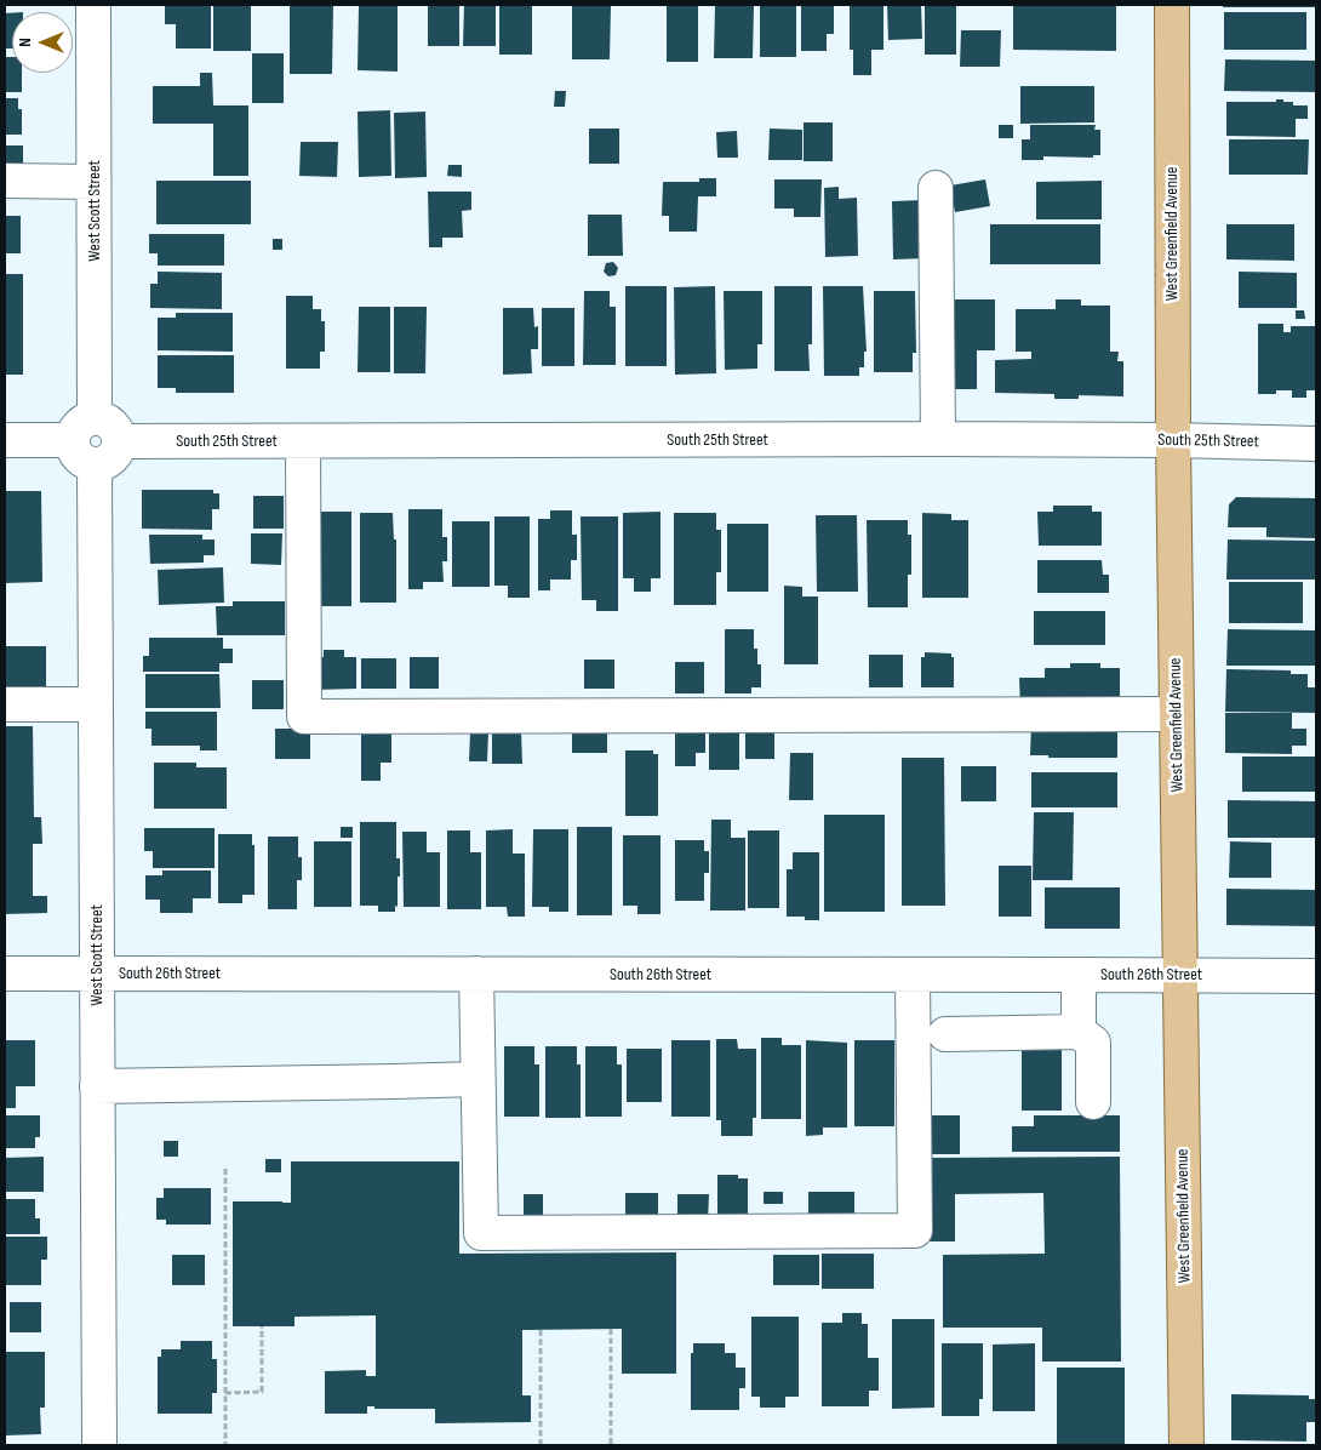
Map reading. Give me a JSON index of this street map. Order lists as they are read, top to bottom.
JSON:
{
  "streets": {
    "main road": ["West Greenfield Avenue"],
    "street": ["West Scott Street", "South 25th Street", "South 26th Street"]
  },
  "crossings": [
    ["West Scott Street", "South 25th Street"],
    ["West Scott Street", "South 26th Street"],
    ["West Greenfield Avenue", "South 25th Street"],
    ["West Greenfield Avenue", "South 26th Street"]
  ],
  "north": "left"
}
